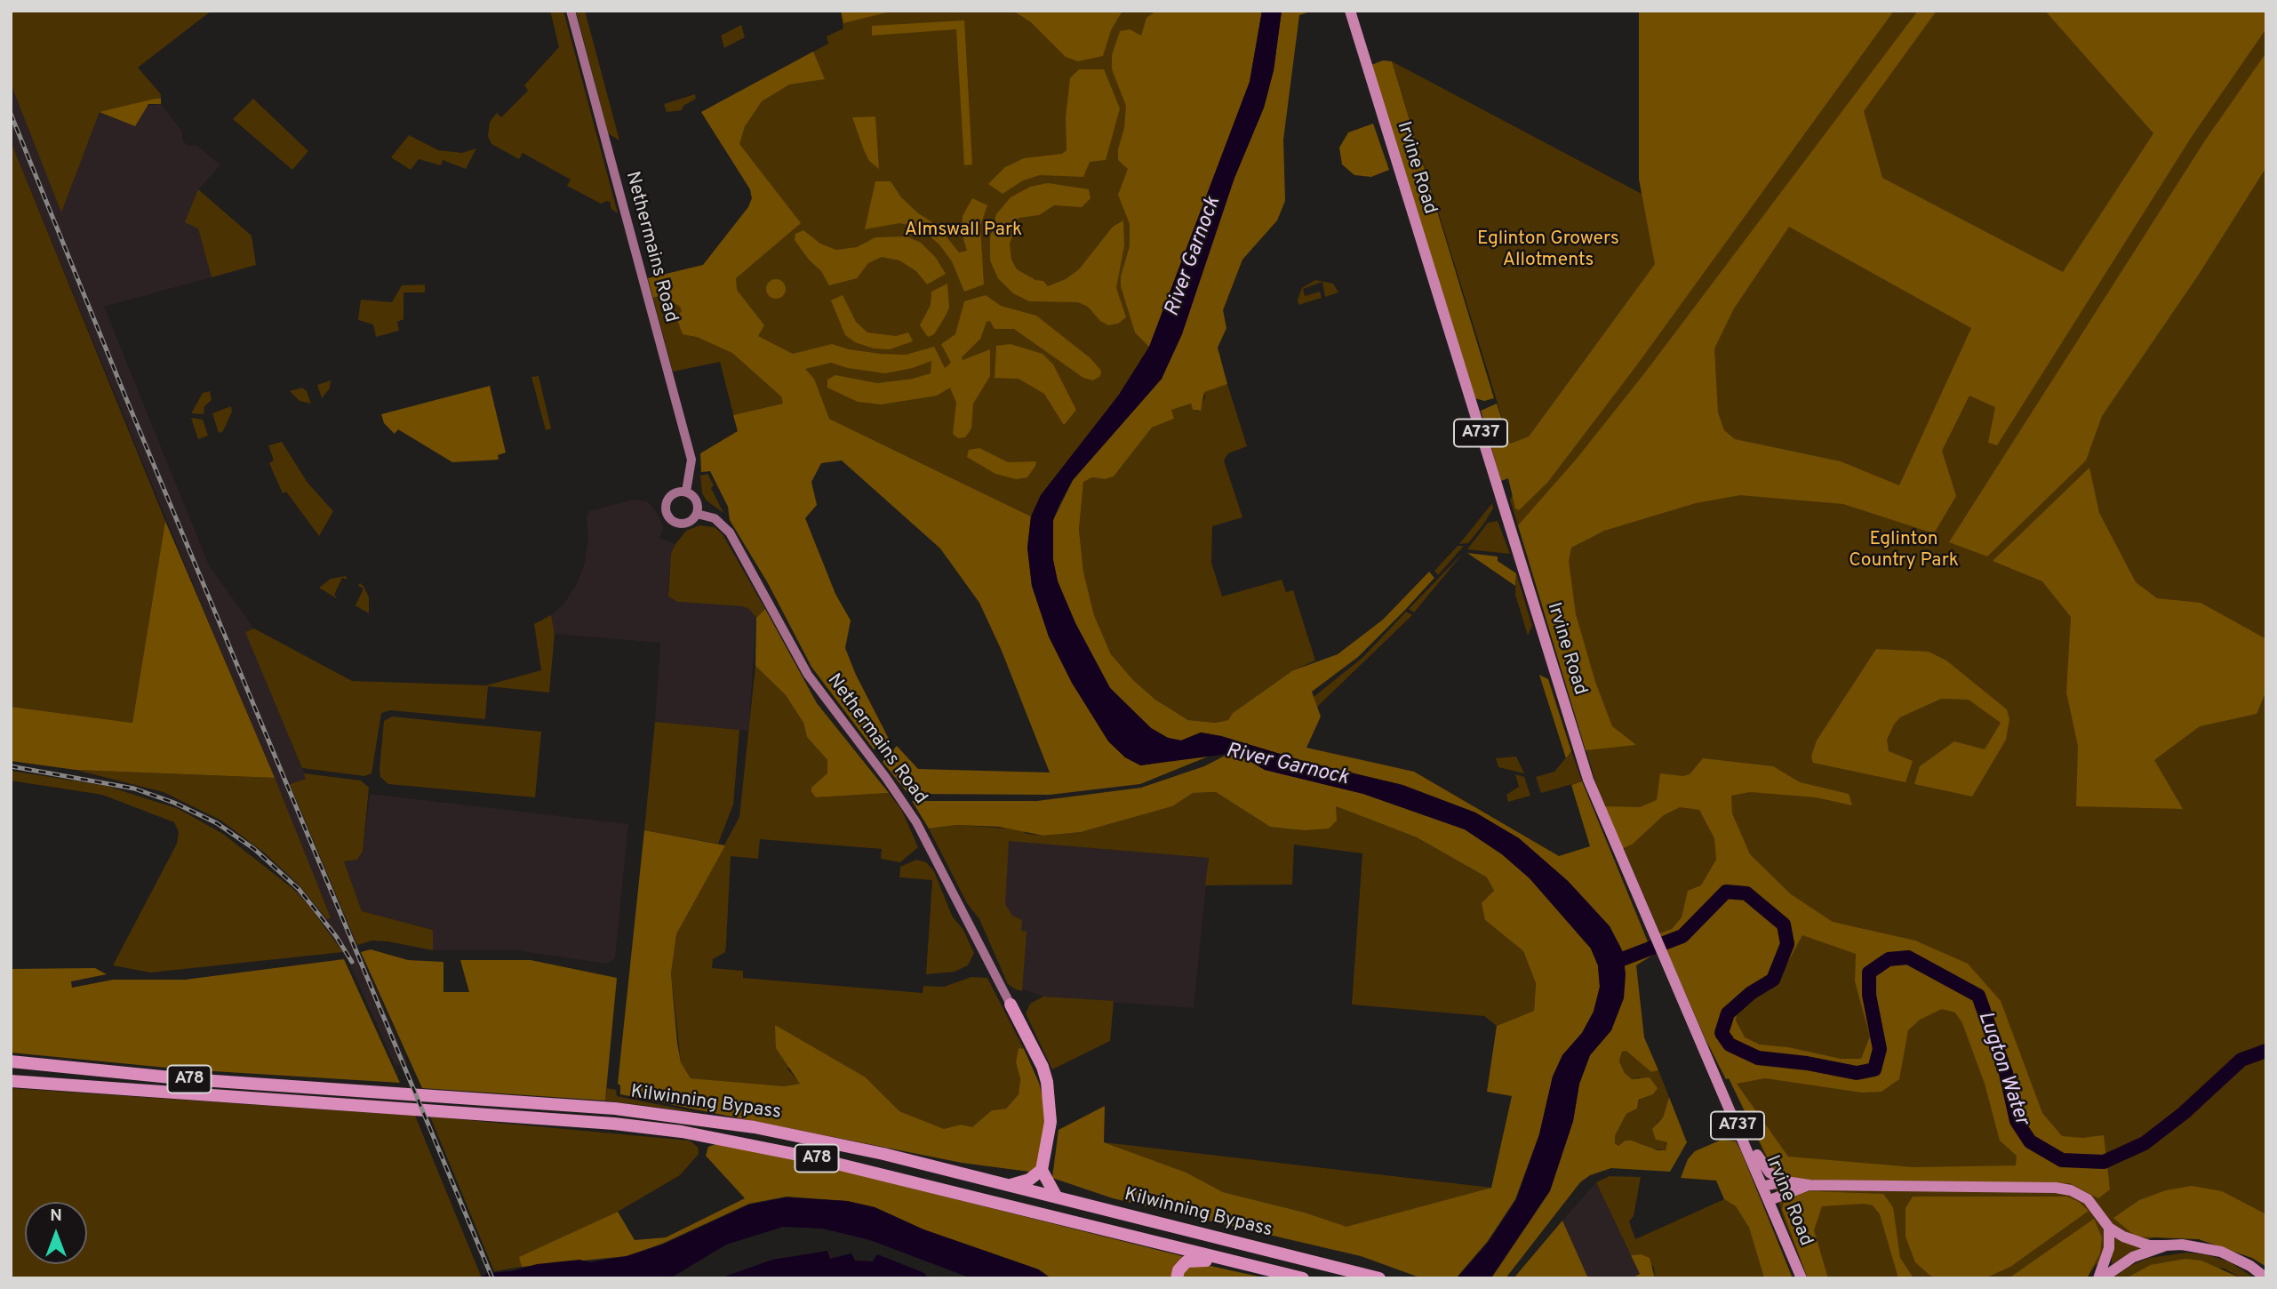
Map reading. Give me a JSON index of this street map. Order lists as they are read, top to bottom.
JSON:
{
  "streets": {
    "highway": ["A78", "Kilwinning Bypass"],
    "main road": ["Irvine Road", "Nethermains Road", "A737"]
  },
  "water": ["River Garnock", "Lugton Water"],
  "parks": ["Almswall Park", "Eglinton Growers Allotments", "Eglinton Country Park"],
  "north": "top"
}
